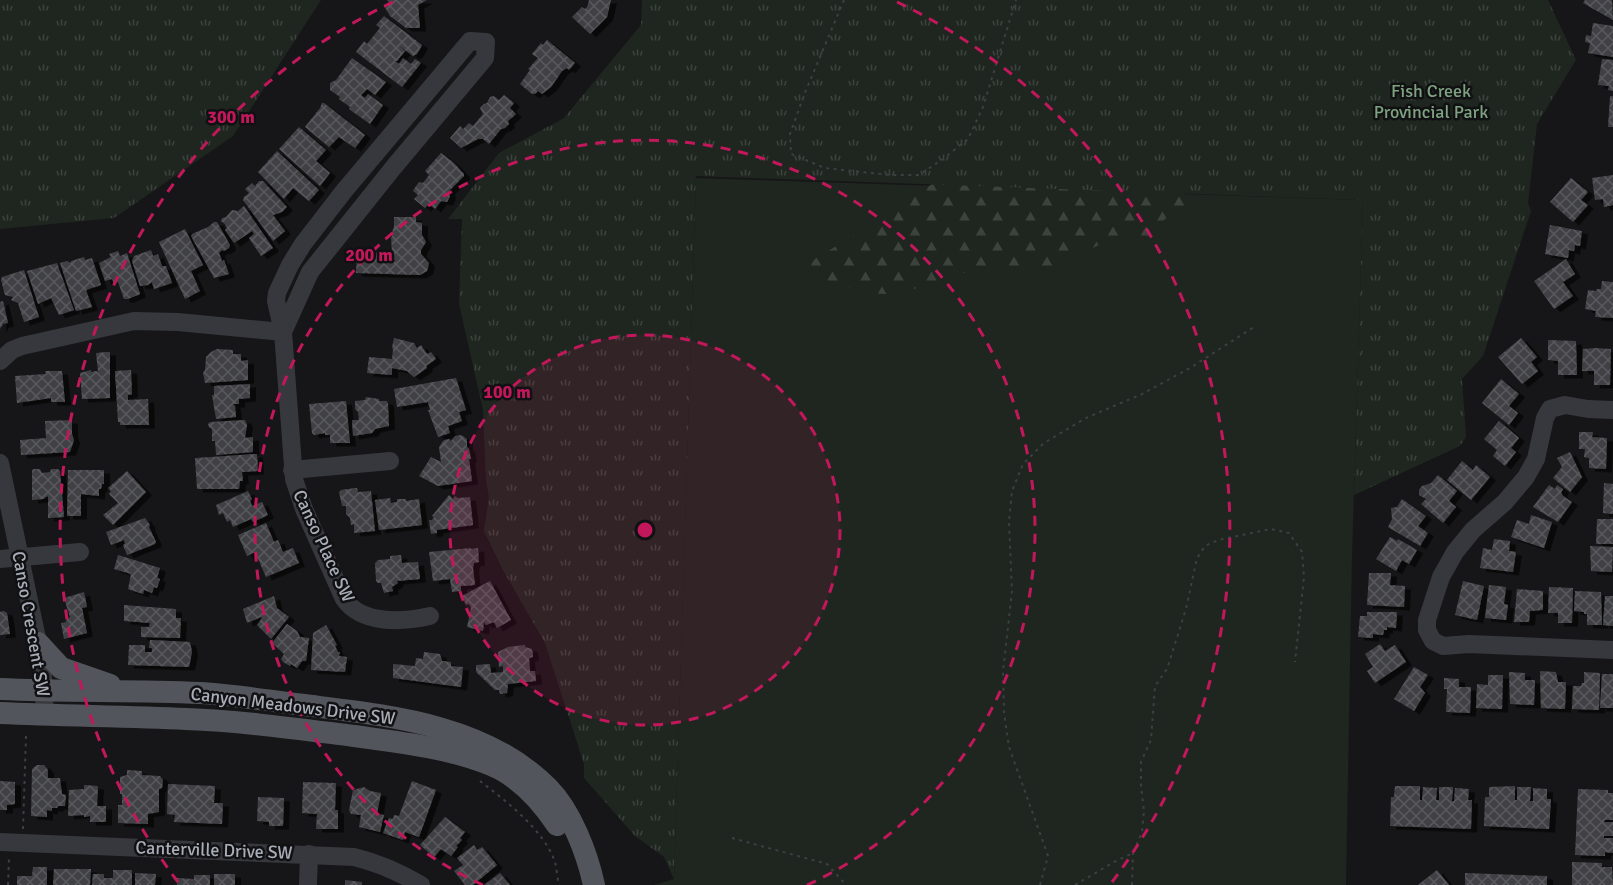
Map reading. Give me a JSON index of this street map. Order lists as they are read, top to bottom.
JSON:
{
  "streets": {
    "main road": ["Canyon Meadows Drive SW"],
    "street": ["Canso Place SW", "Canso Crescent SW", "Canterville Drive SW"]
  },
  "crossings": [
    ["Canso Crescent SW", "Canyon Meadows Drive SW"]
  ],
  "parks": ["Fish Creek Provincial Park"],
  "rings": ["300 m", "200 m", "100 m"]
}
